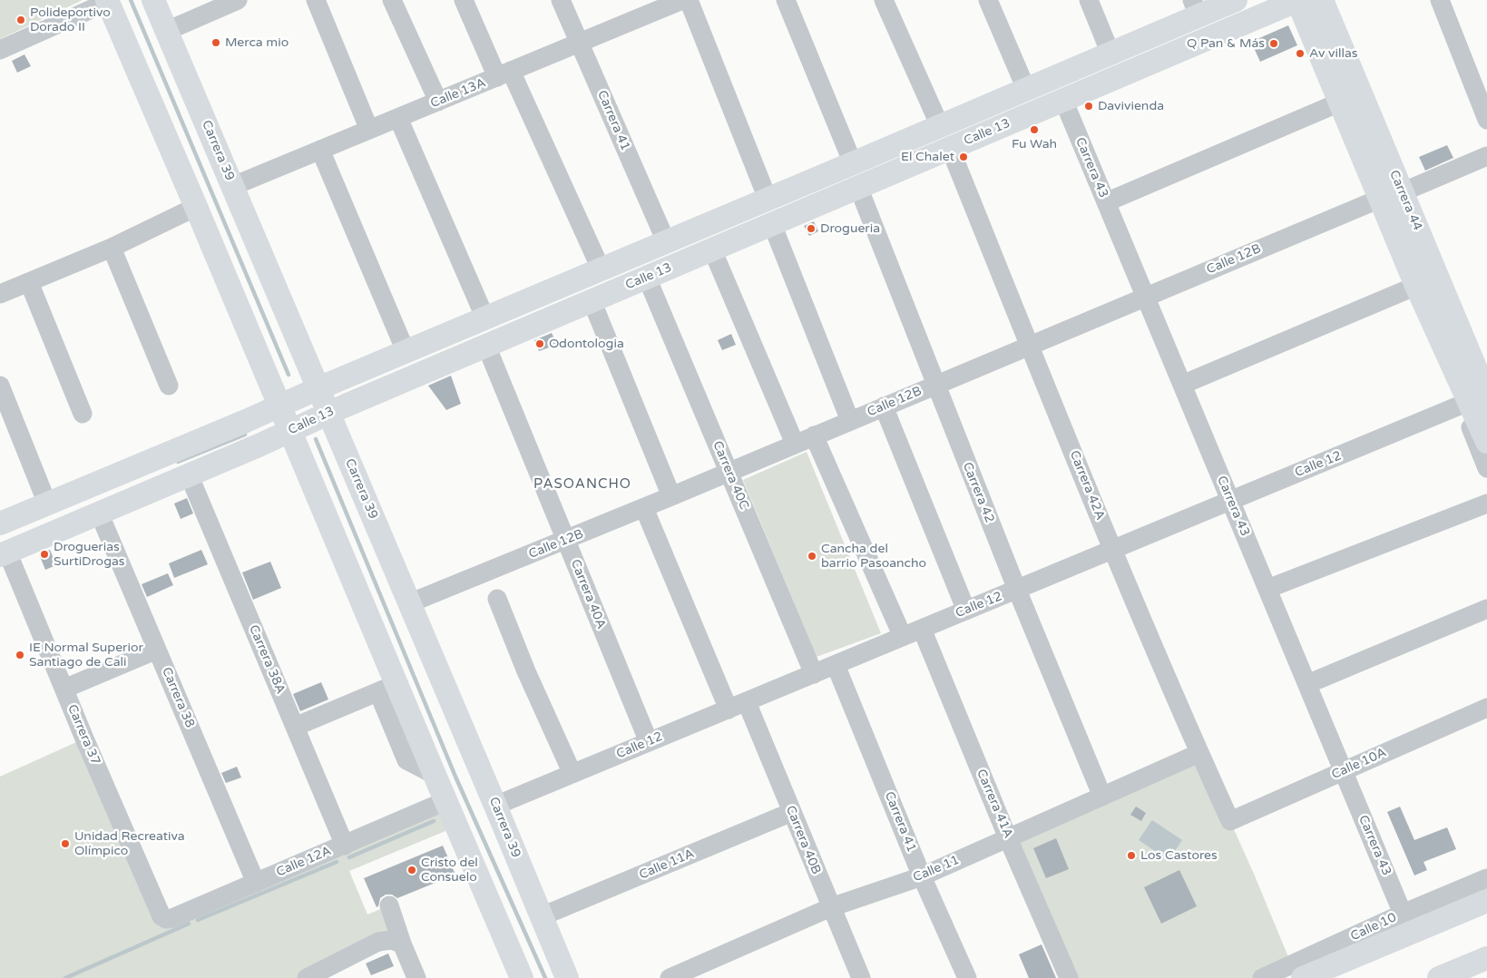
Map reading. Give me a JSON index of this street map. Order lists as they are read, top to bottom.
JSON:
{
  "streets": {
    "main road": ["Calle 13", "Carrera 39", "Carrera 44"],
    "street": [
      "Calle 13A",
      "Carrera 41",
      "Carrera 43",
      "Calle 12B",
      "Calle 12",
      "Carrera 40C",
      "Carrera 42A",
      "Carrera 42",
      "Carrera 40A",
      "Carrera 38A",
      "Carrera 38",
      "Carrera 37",
      "Calle 10A",
      "Carrera 41A",
      "Carrera 40B",
      "Calle 12A",
      "Calle 11A",
      "Calle 11",
      "Calle 10"
    ]
  },
  "crossings": [
    ["Calle 13A", "Carrera 41"],
    ["Calle 13A", "Carrera 39"],
    ["Carrera 41", "Calle 13"],
    ["Carrera 41", "Calle 12"],
    ["Carrera 41", "Calle 11"],
    ["Calle 13", "Carrera 39"],
    ["Calle 13", "Carrera 43"],
    ["Calle 13", "Carrera 44"],
    ["Calle 13", "Carrera 40C"],
    ["Calle 13", "Carrera 42A"],
    ["Calle 13", "Carrera 42"],
    ["Calle 13", "Carrera 40A"],
    ["Calle 13", "Carrera 38A"],
    ["Calle 13", "Carrera 38"],
    ["Calle 13", "Carrera 37"],
    ["Carrera 39", "Calle 12B"],
    ["Carrera 39", "Calle 12"],
    ["Carrera 39", "Calle 12A"],
    ["Carrera 39", "Calle 11A"],
    ["Carrera 43", "Calle 12B"],
    ["Carrera 43", "Calle 12"],
    ["Carrera 43", "Calle 10A"],
    ["Carrera 43", "Calle 10"],
    ["Carrera 44", "Calle 12B"],
    ["Carrera 44", "Calle 12"],
    ["Calle 12B", "Carrera 40C"],
    ["Calle 12B", "Carrera 42A"],
    ["Calle 12B", "Carrera 42"],
    ["Calle 12B", "Carrera 40A"],
    ["Calle 12", "Carrera 40C"],
    ["Calle 12", "Carrera 42A"],
    ["Calle 12", "Carrera 42"],
    ["Calle 12", "Carrera 40A"],
    ["Calle 12", "Carrera 41A"],
    ["Calle 12", "Carrera 40B"],
    ["Carrera 42A", "Calle 10A"],
    ["Carrera 42A", "Calle 11"],
    ["Carrera 42", "Calle 11"],
    ["Carrera 38A", "Calle 12A"],
    ["Carrera 38", "Calle 12A"],
    ["Carrera 37", "Calle 12A"],
    ["Carrera 41A", "Calle 11"],
    ["Carrera 40B", "Calle 11A"],
    ["Carrera 40B", "Calle 11"]
  ],
  "districts": ["PASOANCHO"],
  "places": [
    "Polideportivo Dorado II",
    "Merca mio",
    "Q Pan & Más",
    "Av villas",
    "Davivienda",
    "Fu Wah",
    "El Chalet",
    "Drogueria",
    "Odontologia",
    "Droguerias SurtiDrogas",
    "Cancha del barrio Pasoancho",
    "IE Normal Superior Santiago de Cali",
    "Unidad Recreativa Olímpico",
    "Los Castores",
    "Cristo del Consuelo"
  ]
}
